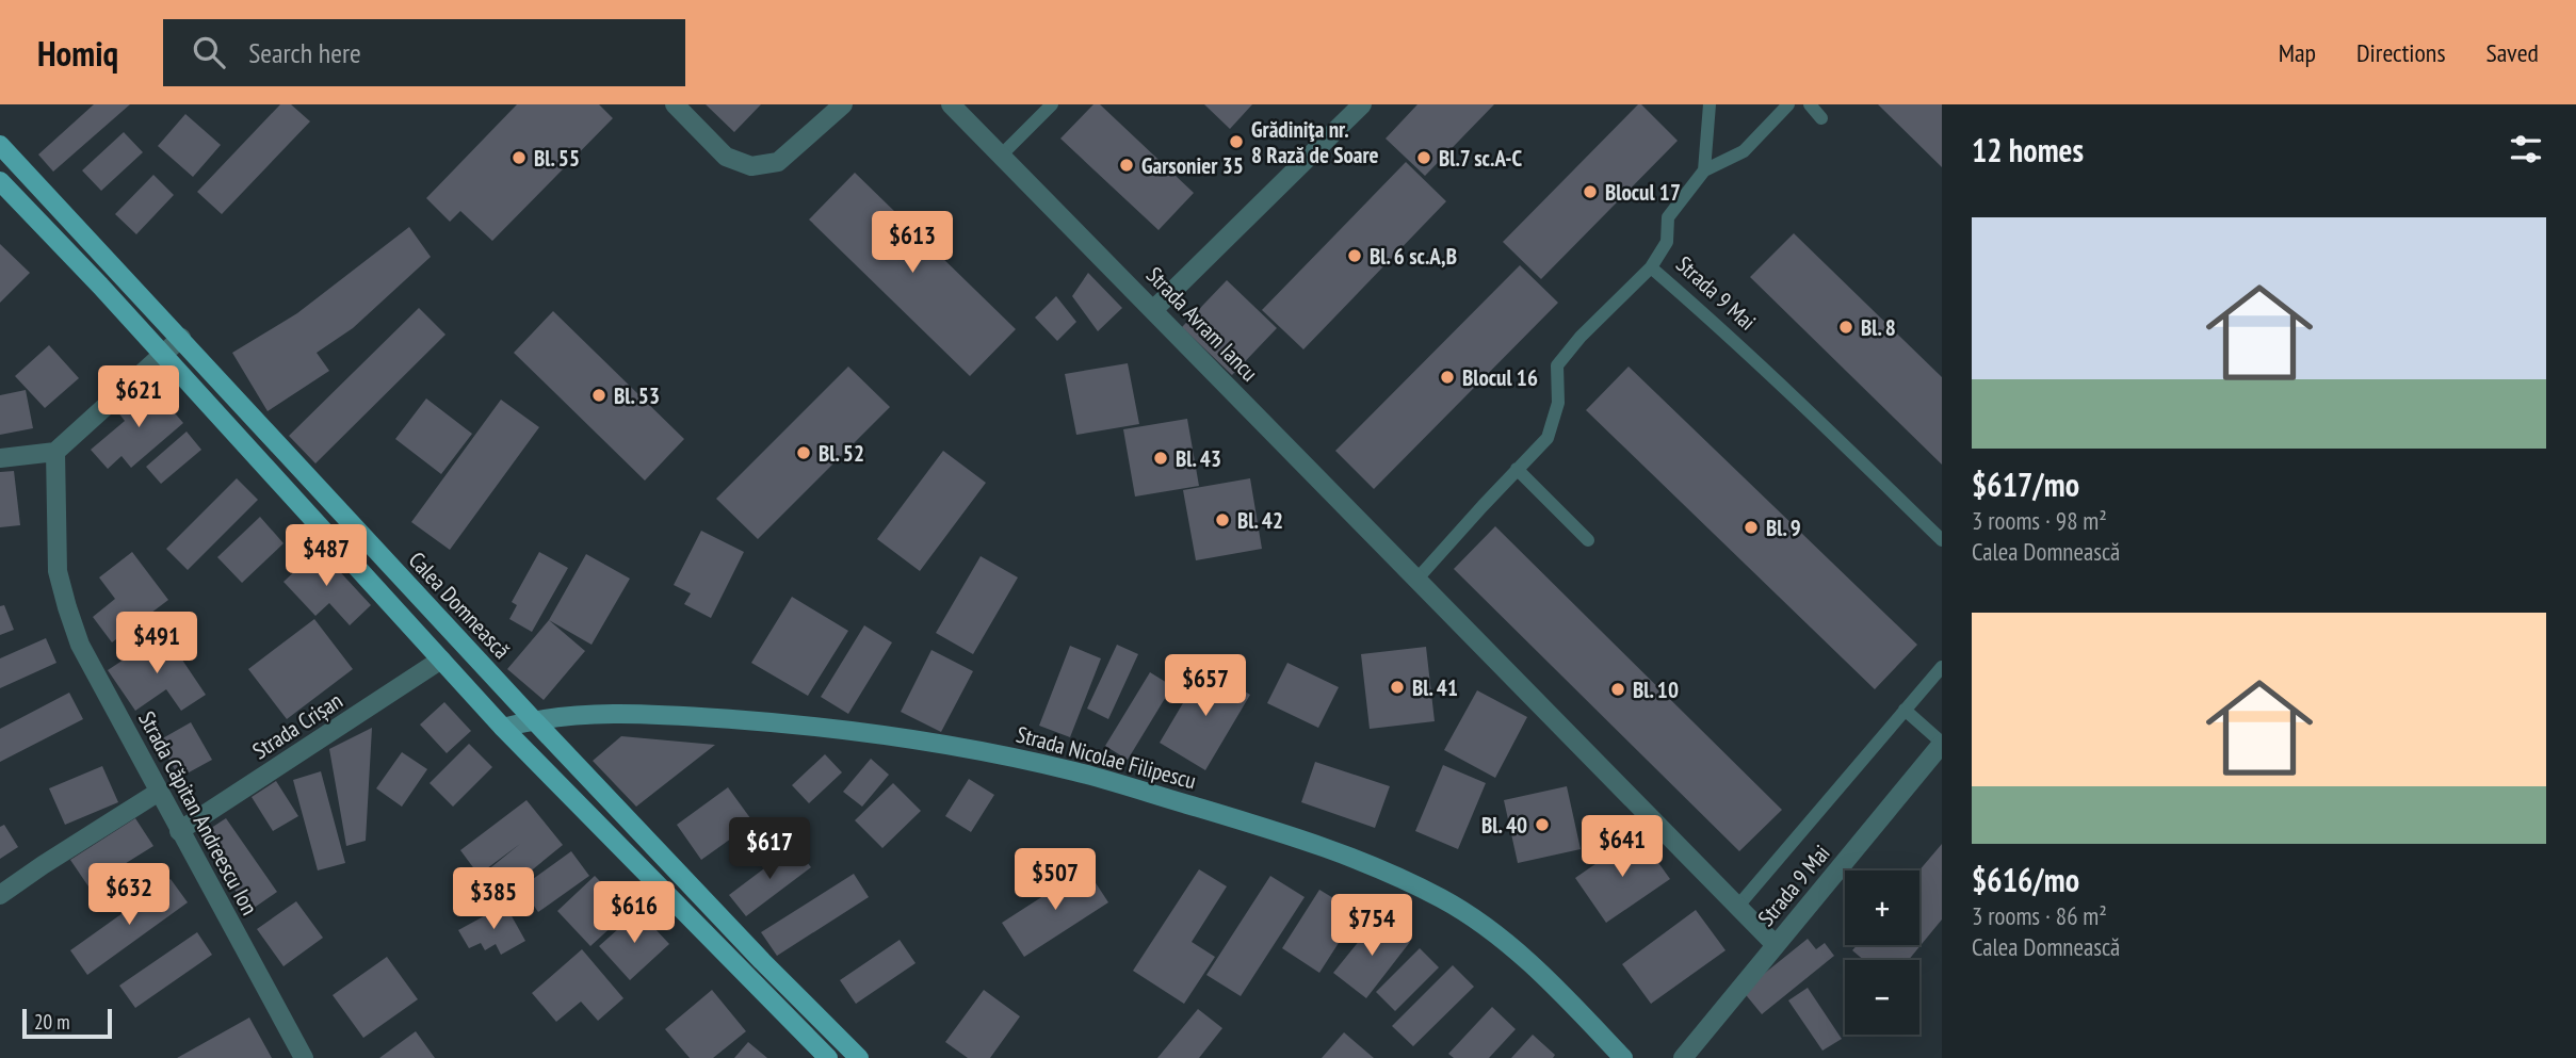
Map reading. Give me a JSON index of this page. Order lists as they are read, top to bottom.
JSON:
{
  "streets": {
    "main road": ["Calea Domnească"],
    "street": [
      "Strada 9 Mai",
      "Strada Avram Iancu",
      "Strada Crișan",
      "Strada Nicolae Filipescu",
      "Strada Căpitan Andreescu Ion"
    ]
  },
  "crossings": [
    ["Strada 9 Mai", "Strada Avram Iancu"],
    ["Calea Domnească", "Strada Nicolae Filipescu"],
    ["Strada Crișan", "Strada Căpitan Andreescu Ion"]
  ],
  "places": [
    "Grădiniţa nr. 8 Rază de Soare",
    "Bl. 55",
    "Bl.7 sc.A-C",
    "Garsonier 35",
    "Blocul 17",
    "Bl. 6 sc.A,B",
    "Bl. 8",
    "Blocul 16",
    "Bl. 53",
    "Bl. 52",
    "Bl. 43",
    "Bl. 42",
    "Bl. 9",
    "Bl. 41",
    "Bl. 10",
    "Bl. 40"
  ],
  "scale_bar": "20 m",
  "page": {
    "header": "Homiq",
    "search": "Search here",
    "nav": ["Map", "Directions", "Saved"],
    "heading": "12 homes",
    "list": [
      {
        "name": "$617/mo",
        "note": "3 rooms · 98 m² · Calea Domnească"
      },
      {
        "name": "$616/mo",
        "note": "3 rooms · 86 m² · Calea Domnească"
      }
    ],
    "price": [
      "$613",
      "$621",
      "$487",
      "$491",
      "$657",
      "$641",
      "$617",
      "$507",
      "$632",
      "$385",
      "$616",
      "$754"
    ],
    "map_buttons": ["+", "−"],
    "scale": "20 m"
  }
}
